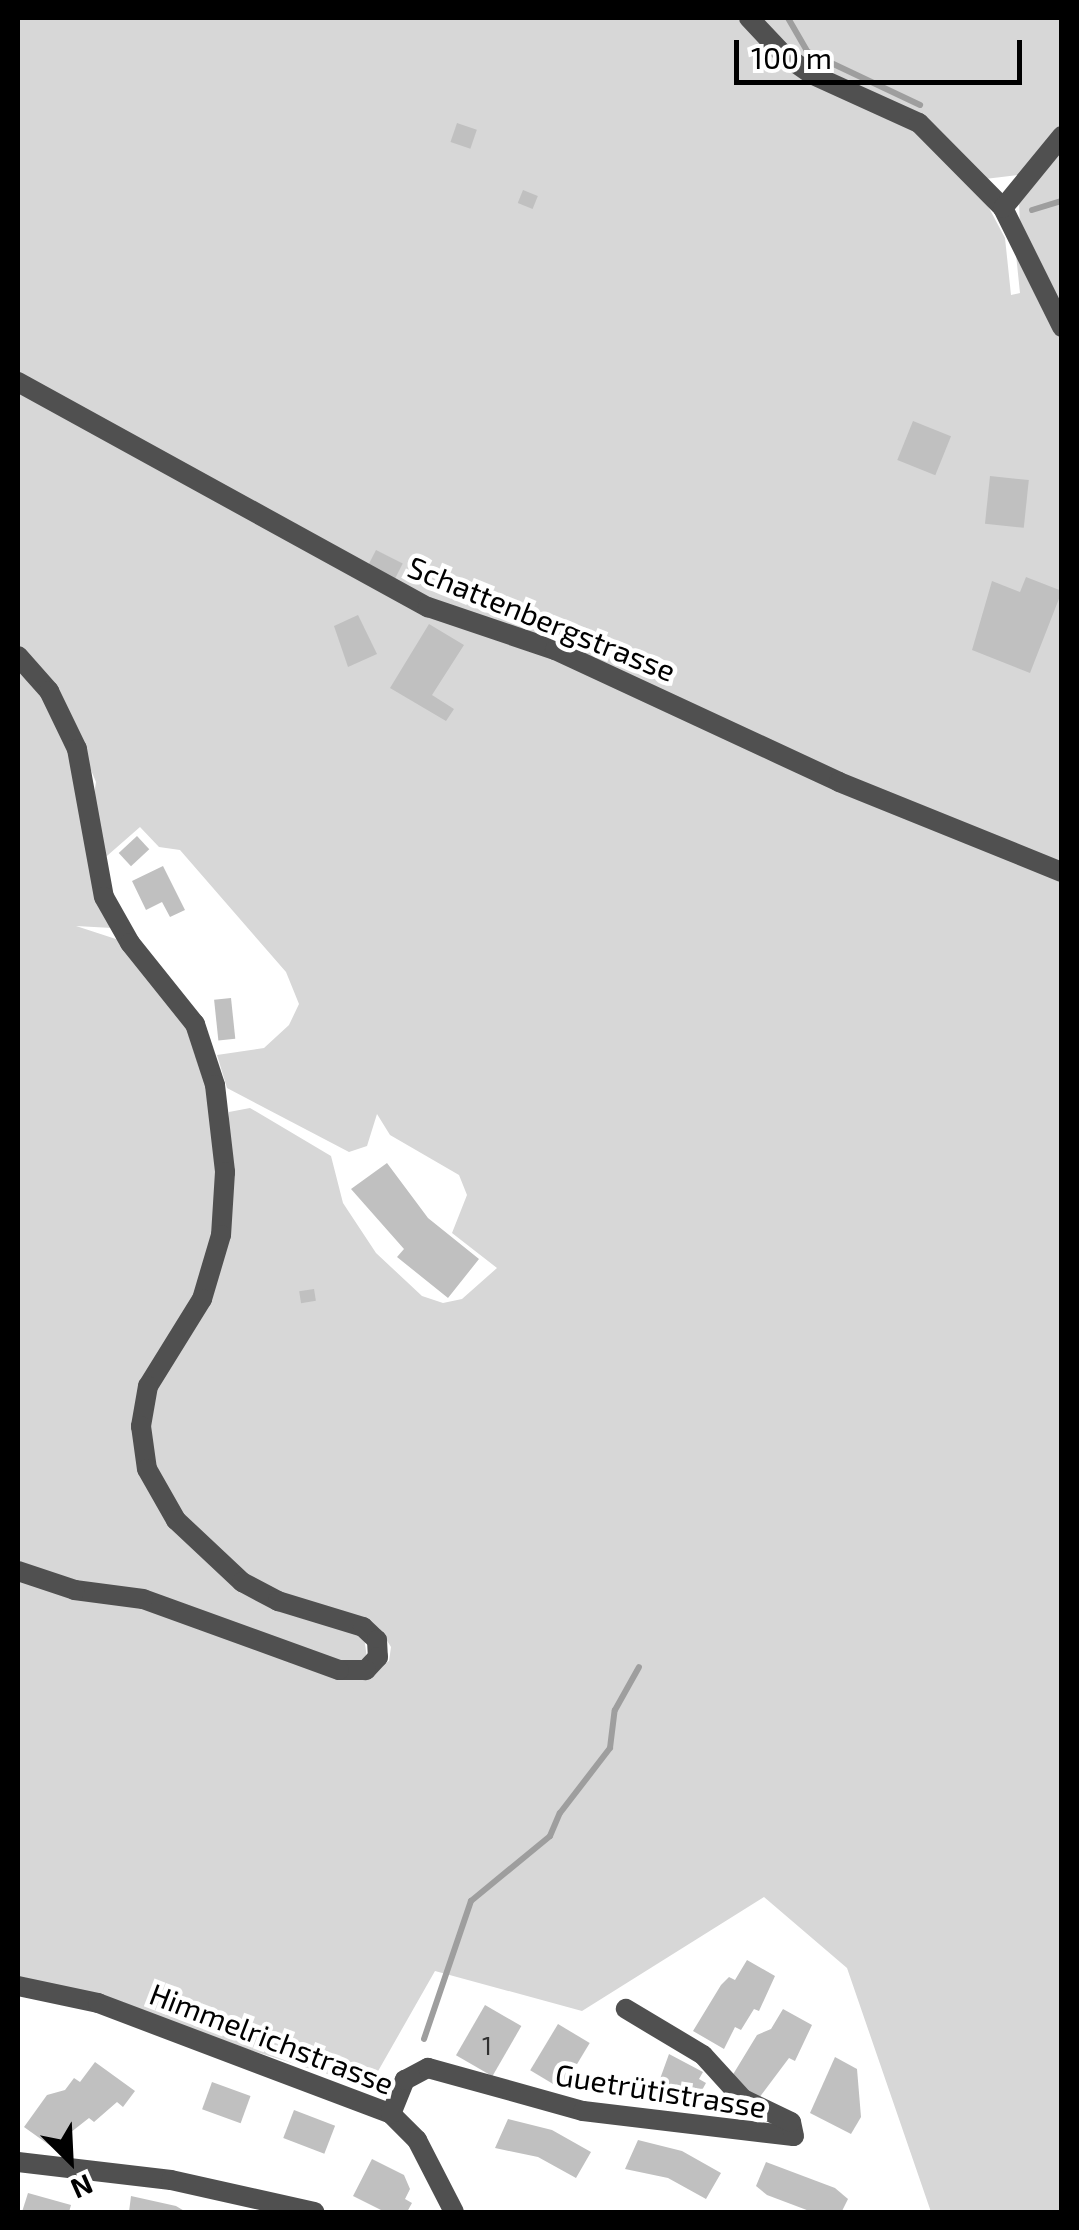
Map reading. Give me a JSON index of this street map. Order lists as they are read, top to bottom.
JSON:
{
  "streets": {
    "street": ["Schattenbergstrasse", "Himmelrichstrasse", "Guetrütistrasse"]
  },
  "crossings": [
    ["Himmelrichstrasse", "Guetrütistrasse"]
  ],
  "house_numbers": ["1"],
  "scale_bar": "100 m",
  "north": "bottom right"
}
